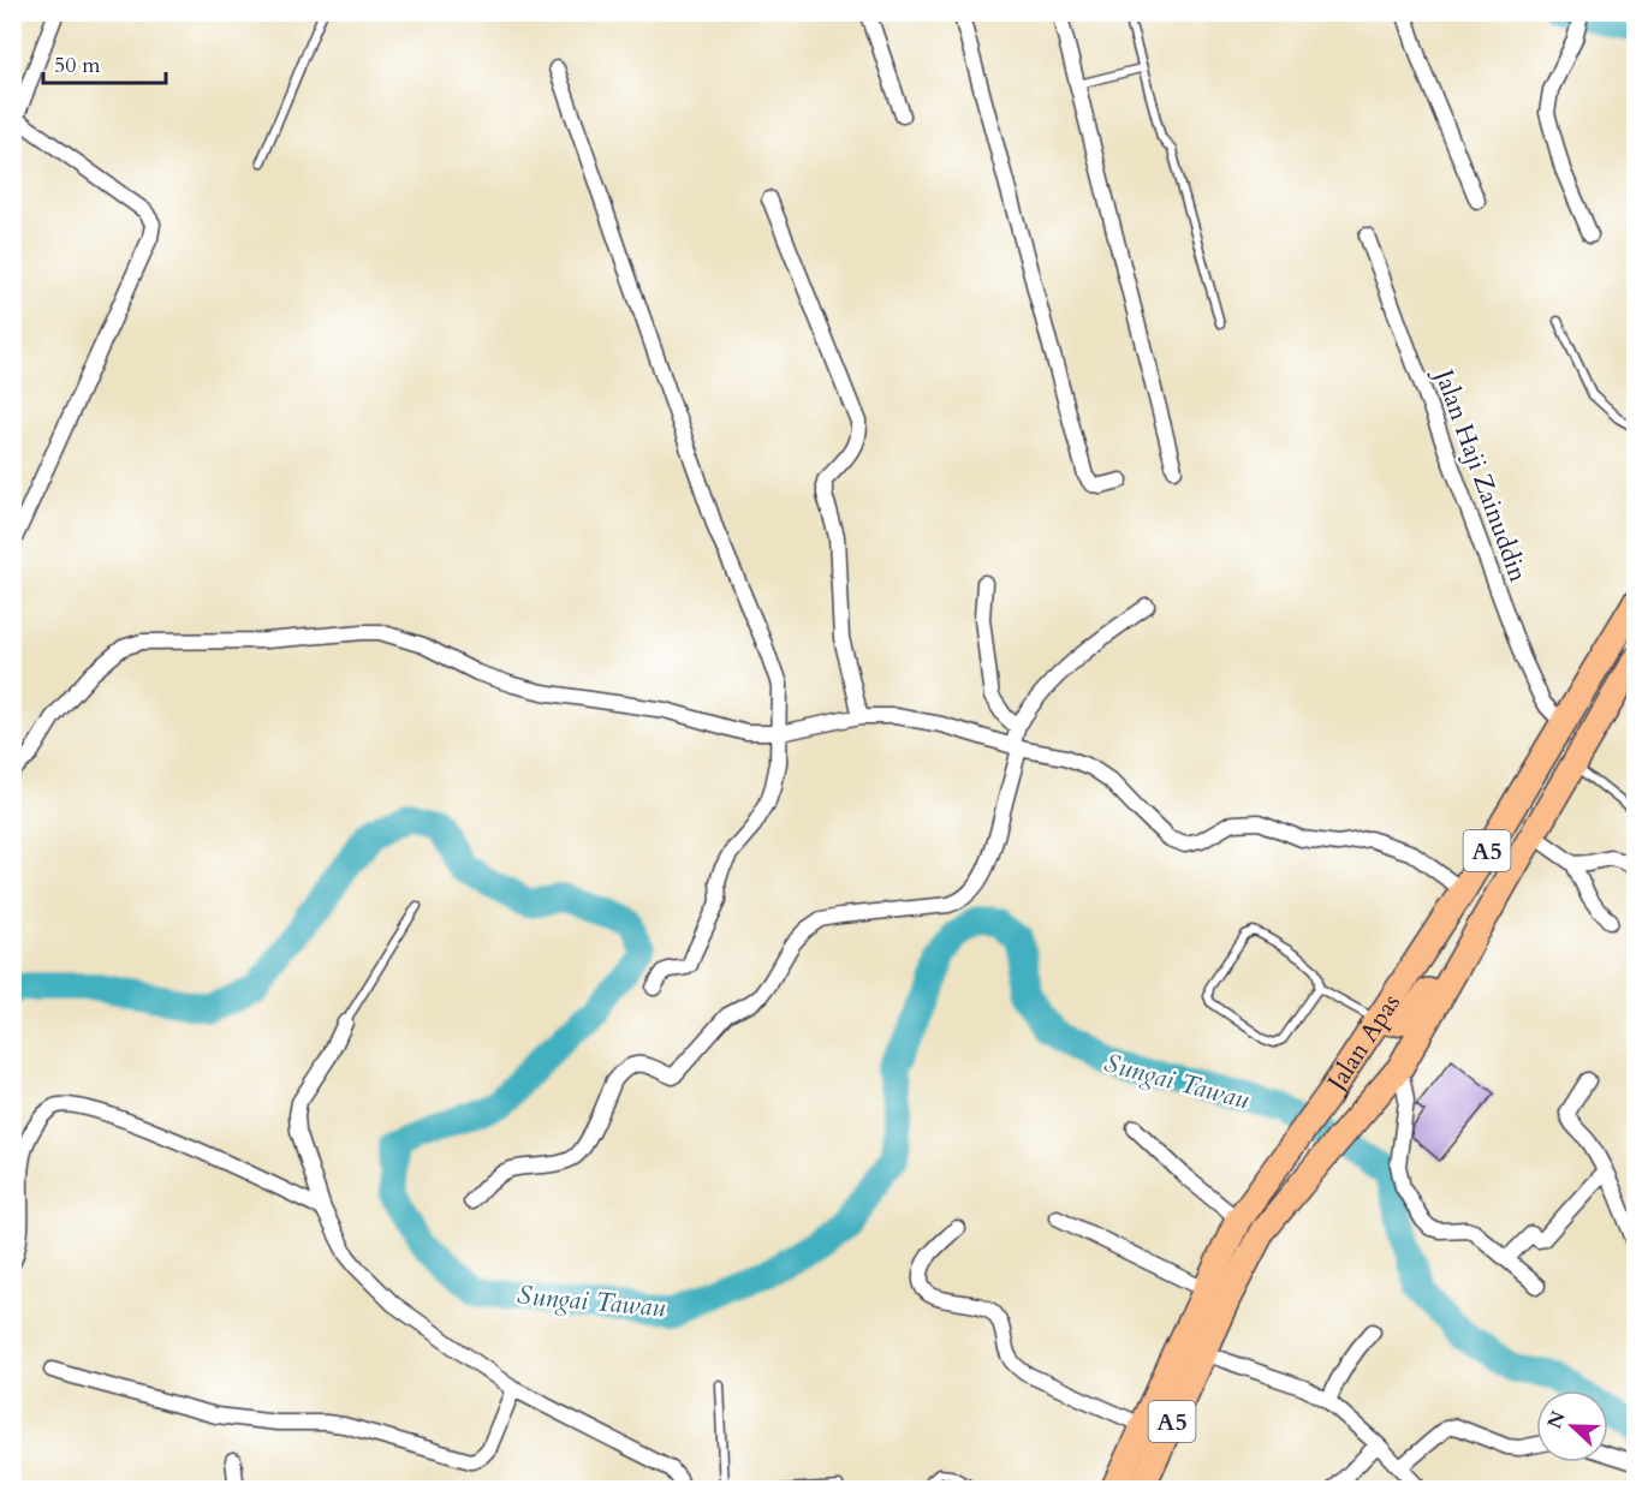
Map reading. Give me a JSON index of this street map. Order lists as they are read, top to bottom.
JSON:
{
  "streets": {
    "highway": ["A5", "Jalan Apas"],
    "street": ["Jalan Haji Zainuddin"]
  },
  "crossings": [
    ["Jalan Haji Zainuddin", "Jalan Apas"]
  ],
  "water": ["Sungai Tawau"],
  "scale_bar": "50 m",
  "north": "left"
}
